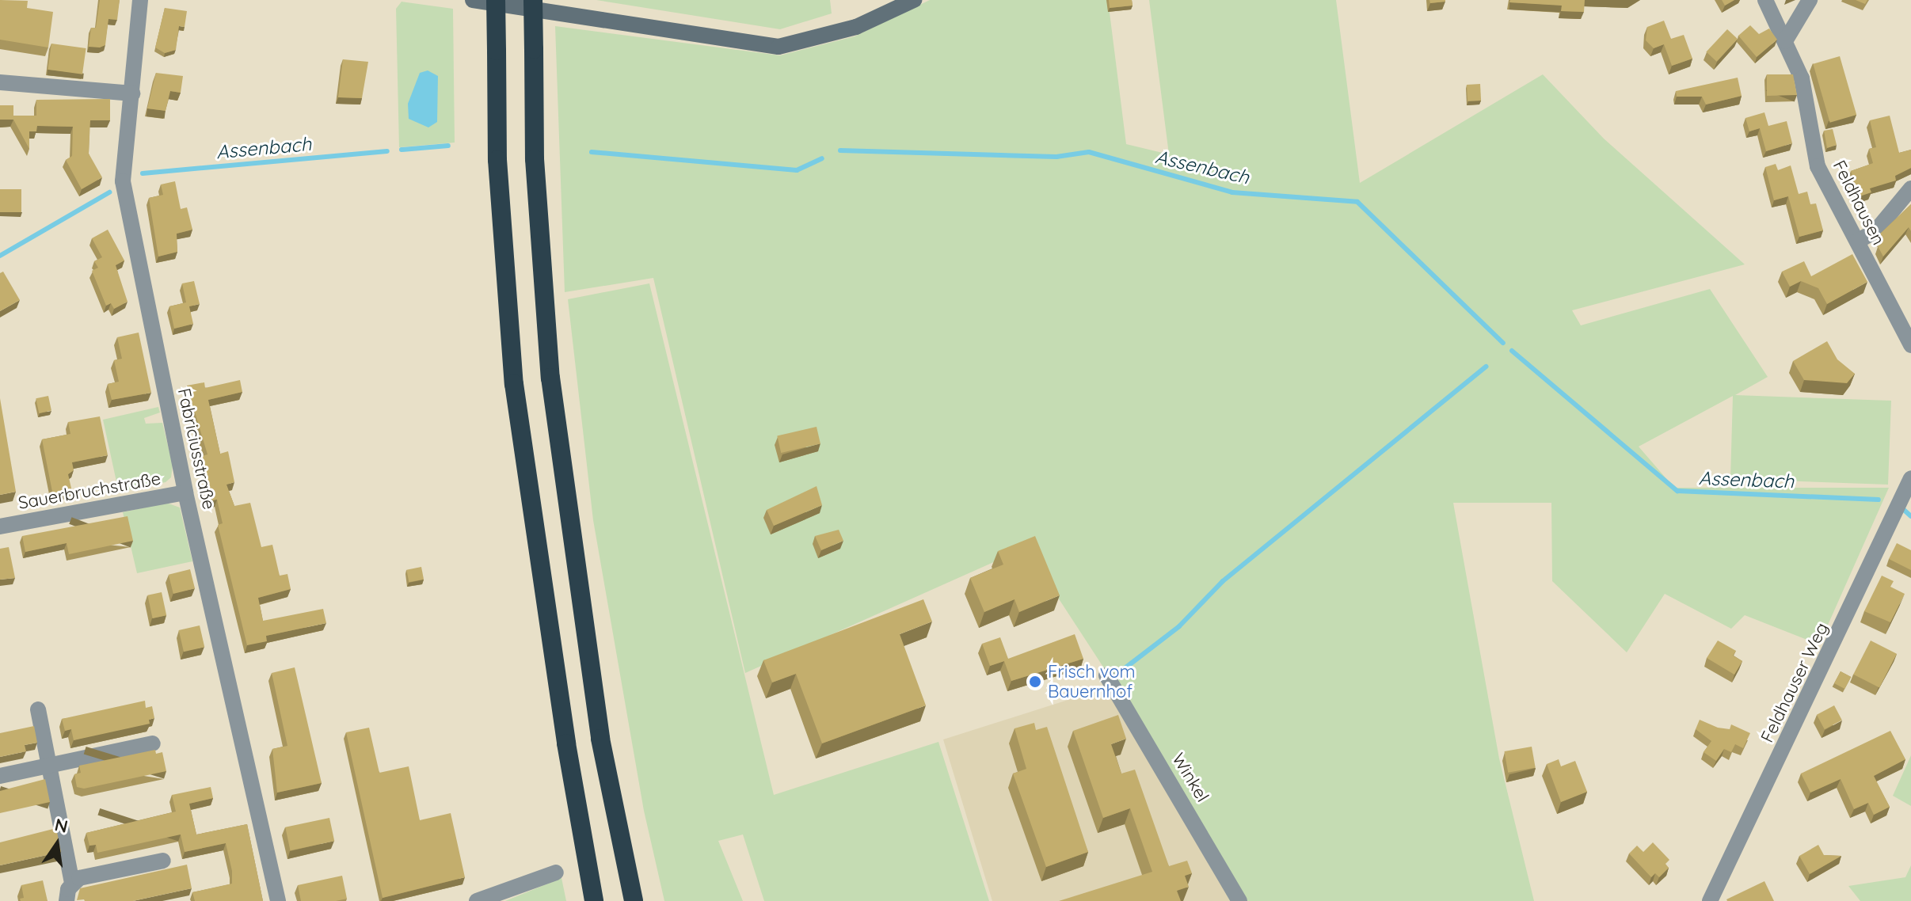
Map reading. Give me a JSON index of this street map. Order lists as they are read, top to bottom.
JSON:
{
  "streets": {
    "street": [
      "Feldhausen",
      "Fabriciusstraße",
      "Sauerbruchstraße",
      "Feldhauser Weg",
      "Winkel"
    ]
  },
  "crossings": [
    ["Fabriciusstraße", "Sauerbruchstraße"]
  ],
  "water": ["Assenbach"],
  "places": ["Frisch vom Bauernhof"],
  "north": "top"
}
